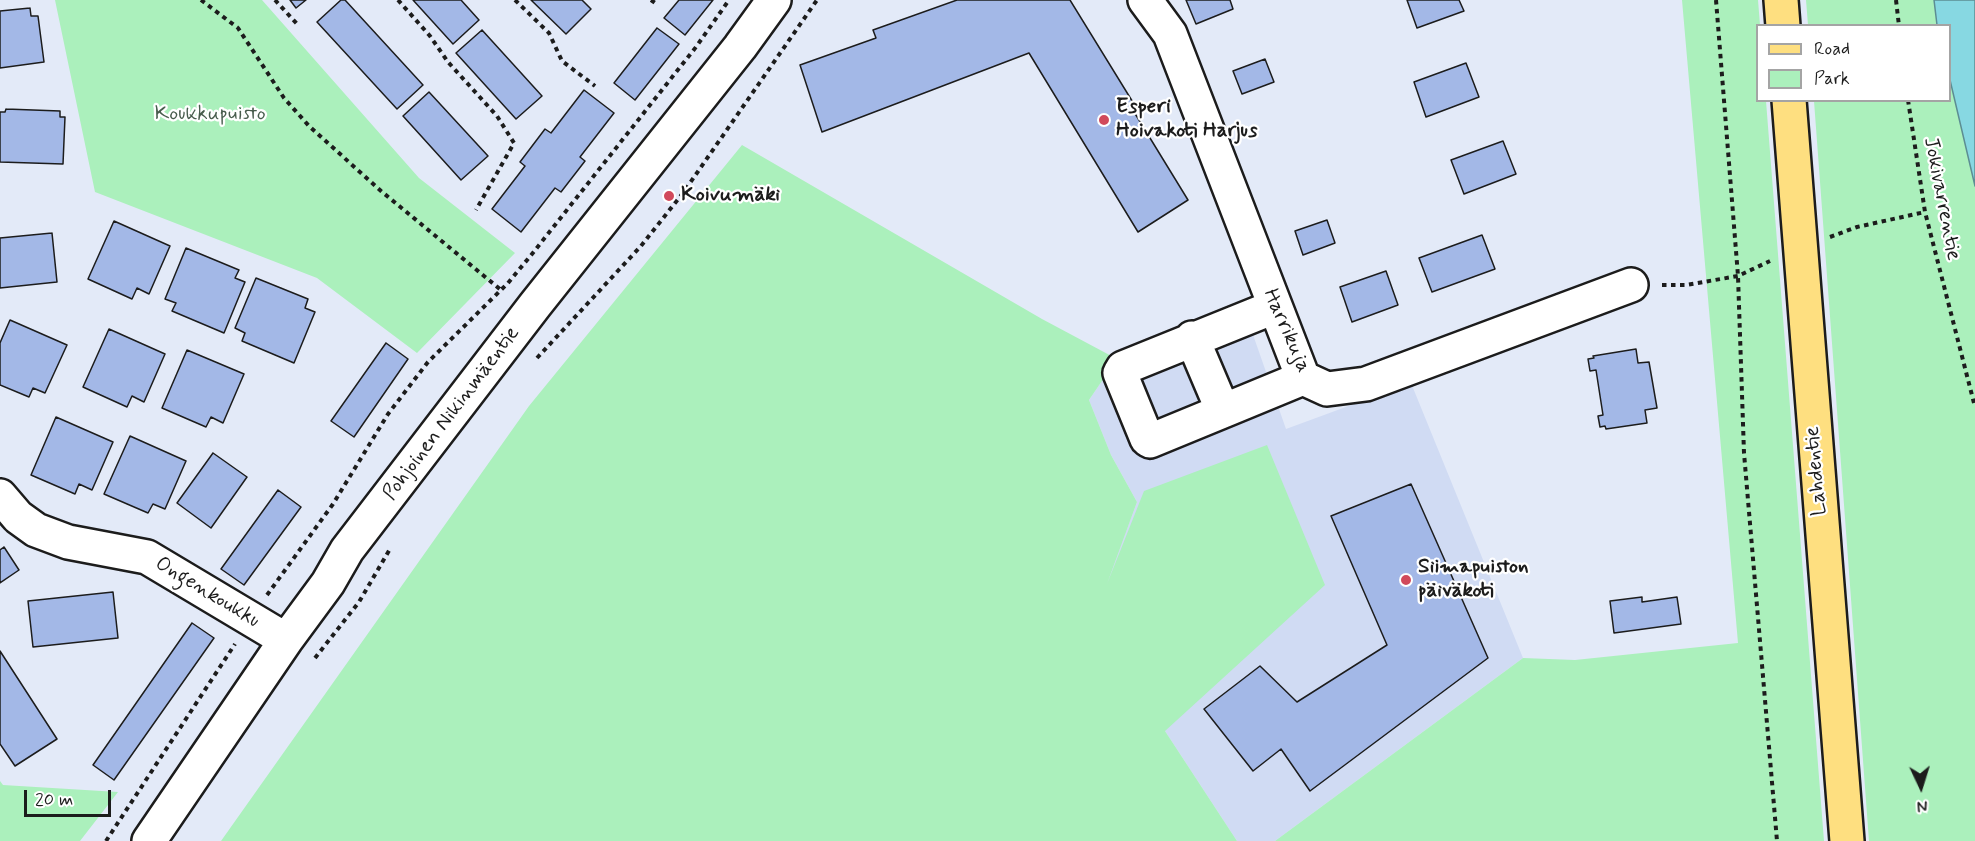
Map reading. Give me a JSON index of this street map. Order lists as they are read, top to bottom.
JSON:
{
  "streets": {
    "main road": ["Lahdentie"],
    "street": ["Harrikuja", "Pohjoinen Nikinmäentie", "Ongenkoukku"],
    "path": ["Jokivarrentie"]
  },
  "crossings": [
    ["Pohjoinen Nikinmäentie", "Ongenkoukku"]
  ],
  "parks": ["Koukkupuisto"],
  "places": ["Esperi Hoivakoti Harjus", "Koivumäki", "Siimapuiston päiväkoti"],
  "legend": ["Road", "Park"],
  "scale_bar": "20 m",
  "north": "bottom"
}
